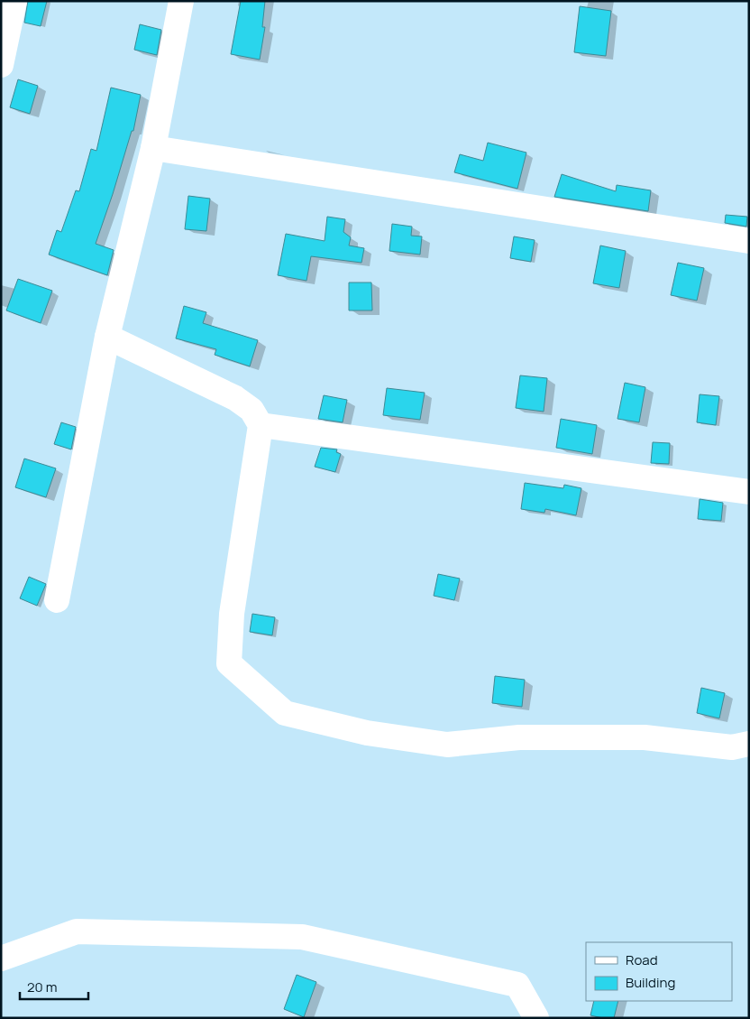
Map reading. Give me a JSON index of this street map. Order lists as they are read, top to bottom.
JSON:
{
  "legend": ["Road", "Building"],
  "scale_bar": "20 m"
}
